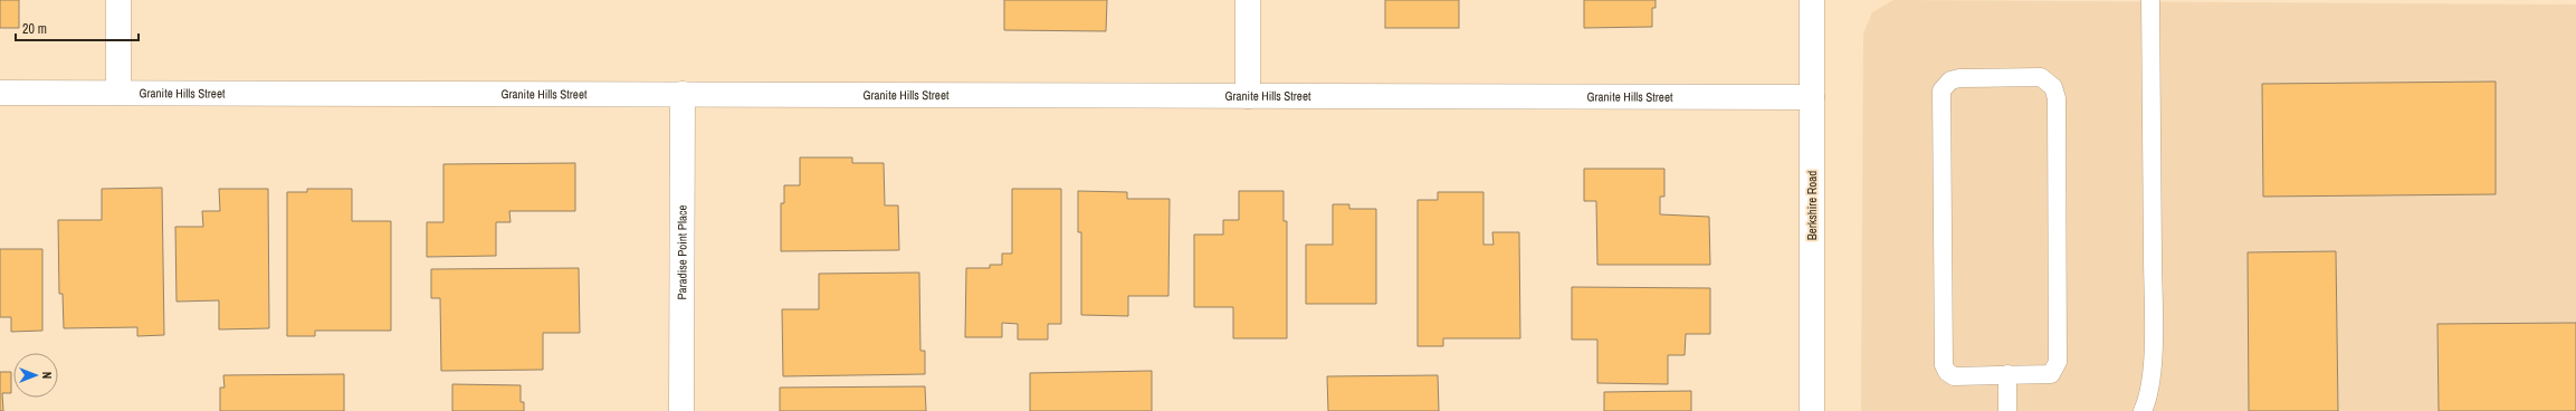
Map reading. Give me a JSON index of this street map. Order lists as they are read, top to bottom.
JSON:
{
  "streets": {
    "street": ["Granite Hills Street", "Berkshire Road", "Paradise Point Place"]
  },
  "crossings": [
    ["Granite Hills Street", "Berkshire Road"],
    ["Granite Hills Street", "Paradise Point Place"]
  ],
  "scale_bar": "20 m",
  "north": "right"
}
